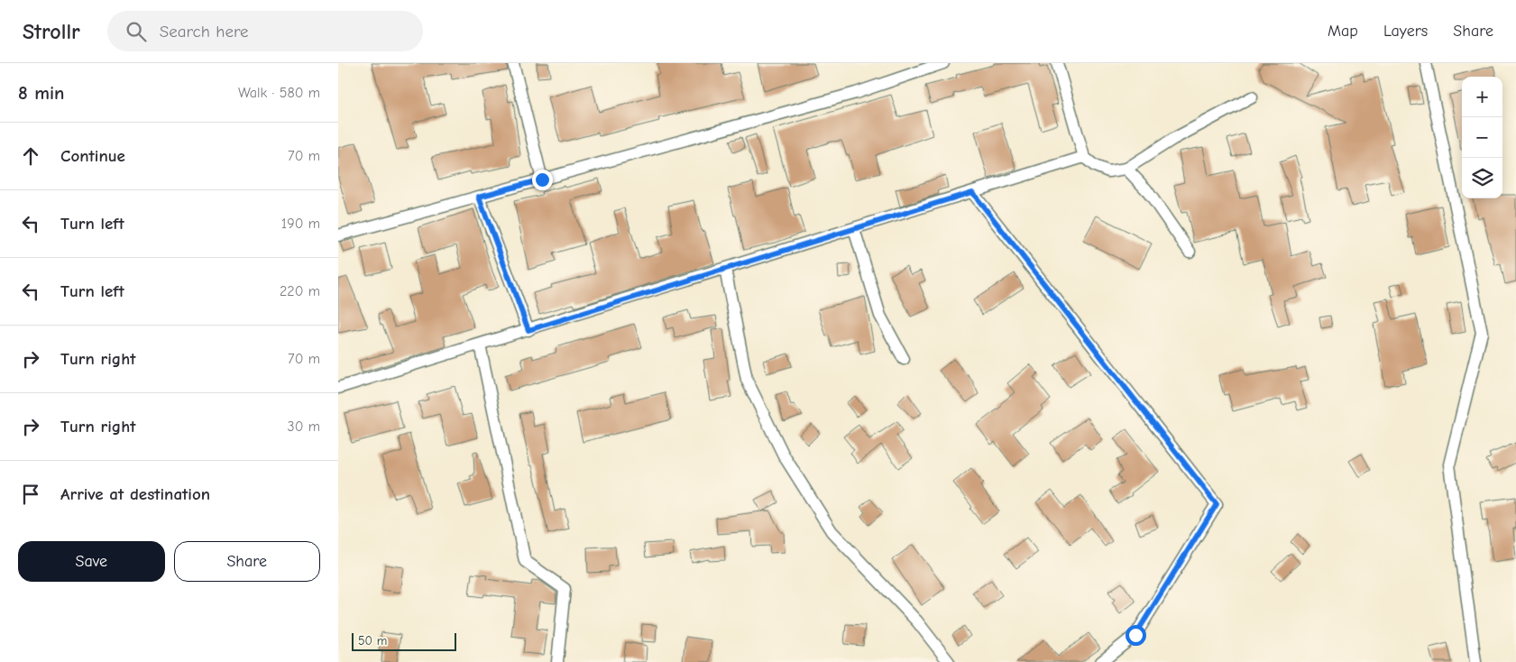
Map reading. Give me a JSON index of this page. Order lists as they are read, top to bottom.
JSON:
{
  "scale_bar": "50 m",
  "page": {
    "header": "Strollr",
    "search": "Search here",
    "nav": ["Map", "Layers", "Share"],
    "heading": ["8 min", "Walk · 580 m"],
    "map_buttons": ["+", "−"],
    "list": [
      ["Continue", "70 m"],
      ["Turn left", "190 m"],
      ["Turn left", "220 m"],
      ["Turn right", "70 m"],
      ["Turn right", "30 m"],
      "Arrive at destination"
    ],
    "buttons": ["Save", "Share"],
    "scale": "50 m"
  }
}
